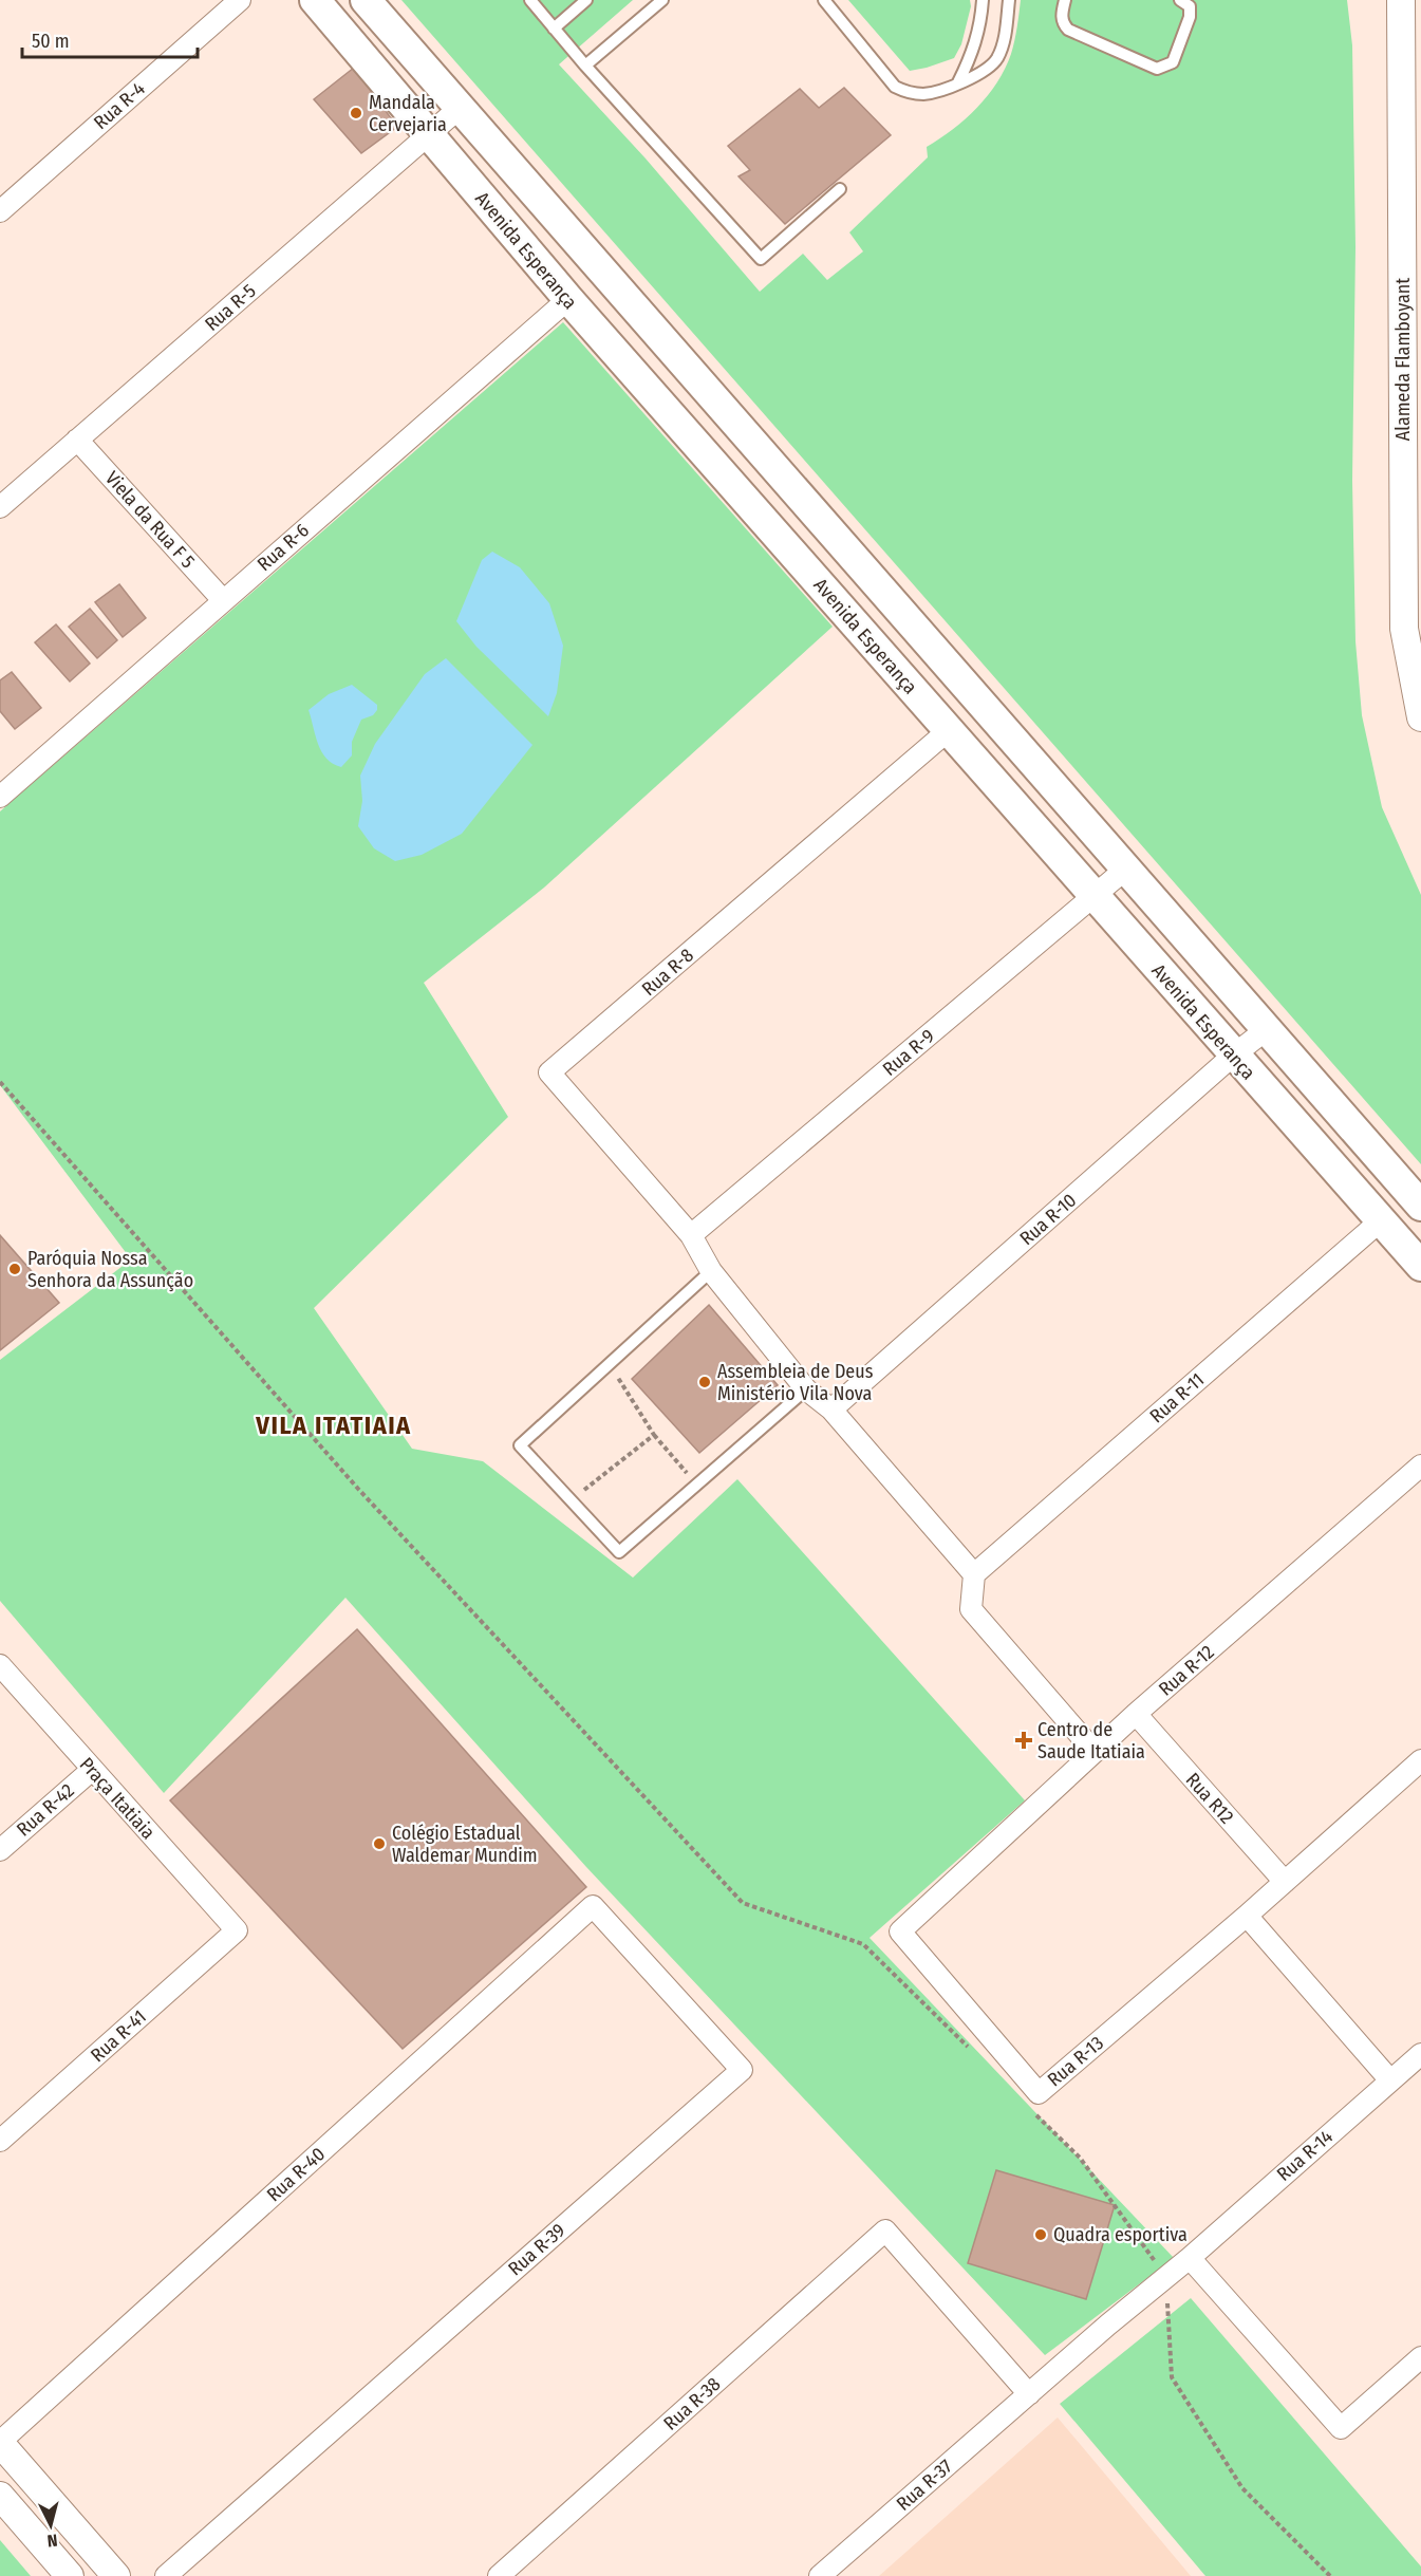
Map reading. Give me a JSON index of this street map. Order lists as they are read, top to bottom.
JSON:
{
  "streets": {
    "main road": ["Avenida Esperança"],
    "street": [
      "Rua R-4",
      "Rua R-5",
      "Alameda Flamboyant",
      "Viela da Rua F 5",
      "Rua R-6",
      "Rua R-8",
      "Rua R-9",
      "Rua R-10",
      "Rua R-11",
      "Rua R-12",
      "Praça Itatiaia",
      "Rua R12",
      "Rua R-42",
      "Rua R-41",
      "Rua R-13",
      "Rua R-14",
      "Rua R-40",
      "Rua R-39",
      "Rua R-38",
      "Rua R-37"
    ]
  },
  "crossings": [
    ["Avenida Esperança", "Rua R-5"],
    ["Avenida Esperança", "Rua R-6"],
    ["Avenida Esperança", "Rua R-8"],
    ["Avenida Esperança", "Rua R-9"],
    ["Avenida Esperança", "Rua R-10"],
    ["Avenida Esperança", "Rua R-11"],
    ["Rua R-5", "Viela da Rua F 5"],
    ["Viela da Rua F 5", "Rua R-6"],
    ["Rua R-8", "Rua R-9"],
    ["Rua R-12", "Rua R12"],
    ["Rua R-12", "Rua R-13"],
    ["Praça Itatiaia", "Rua R-42"],
    ["Praça Itatiaia", "Rua R-41"],
    ["Rua R12", "Rua R-13"],
    ["Rua R-14", "Rua R-37"],
    ["Rua R-40", "Rua R-39"],
    ["Rua R-38", "Rua R-37"]
  ],
  "districts": ["VILA ITATIAIA"],
  "places": {
    "other": [
      "Mandala Cervejaria",
      "Paróquia Nossa Senhora da Assunção",
      "Assembleia de Deus Ministério Vila Nova",
      "Colégio Estadual Waldemar Mundim",
      "Quadra esportiva"
    ],
    "health": ["Centro de Saude Itatiaia"]
  },
  "scale_bar": "50 m",
  "north": "bottom"
}
